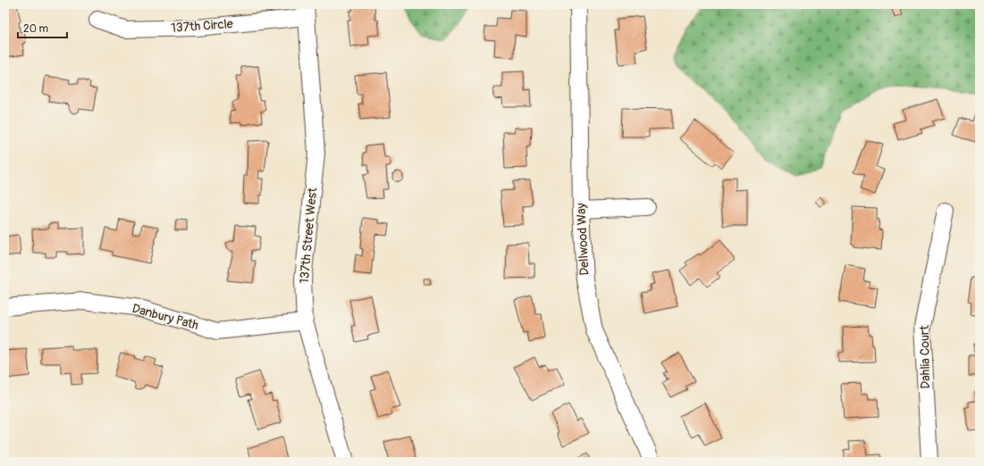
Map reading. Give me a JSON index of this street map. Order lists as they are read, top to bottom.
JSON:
{
  "streets": {
    "street": [
      "137th Circle",
      "137th Street West",
      "Dellwood Way",
      "Danbury Path",
      "Dahlia Court"
    ]
  },
  "crossings": [
    ["137th Circle", "137th Street West"],
    ["137th Street West", "Danbury Path"]
  ],
  "scale_bar": "20 m"
}
